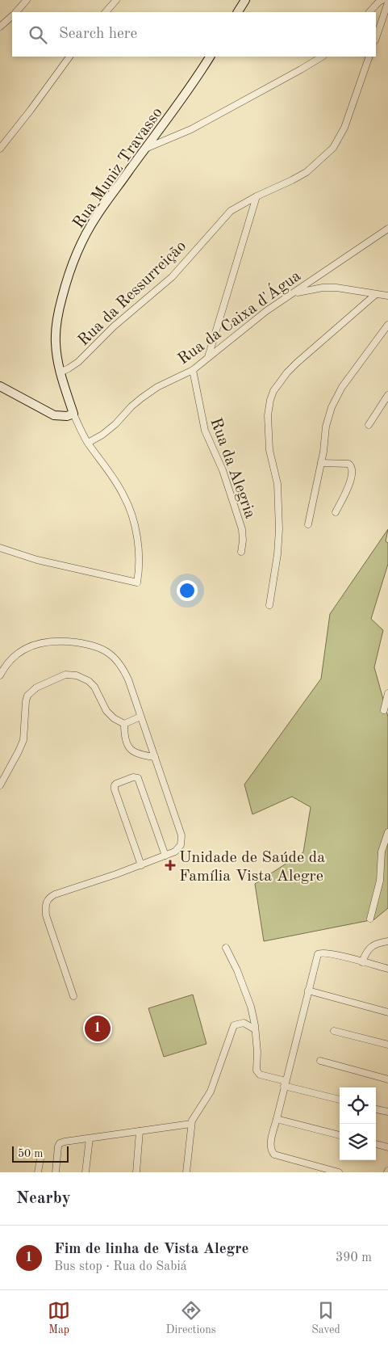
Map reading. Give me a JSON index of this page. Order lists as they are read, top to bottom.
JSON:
{
  "streets": {
    "street": [
      "Rua Muniz Travasso",
      "Rua da Ressurreição",
      "Rua da Caixa d'Água",
      "Rua da Alegria"
    ]
  },
  "crossings": [
    ["Rua Muniz Travasso", "Rua da Ressurreição"],
    ["Rua Muniz Travasso", "Rua da Caixa d'Água"],
    ["Rua da Caixa d'Água", "Rua da Alegria"]
  ],
  "places": {
    "health": ["Unidade de Saúde da Família Vista Alegre"]
  },
  "scale_bar": "50 m",
  "page": {
    "search": "Search here",
    "pins": "1",
    "scale": "50 m",
    "heading": "Nearby",
    "list": [
      {
        "mark": "1",
        "name": "Fim de linha de Vista Alegre",
        "note": "Bus stop · Rua do Sabiá",
        "value": "390 m"
      }
    ],
    "nav": ["Map", "Directions", "Saved"]
  }
}
